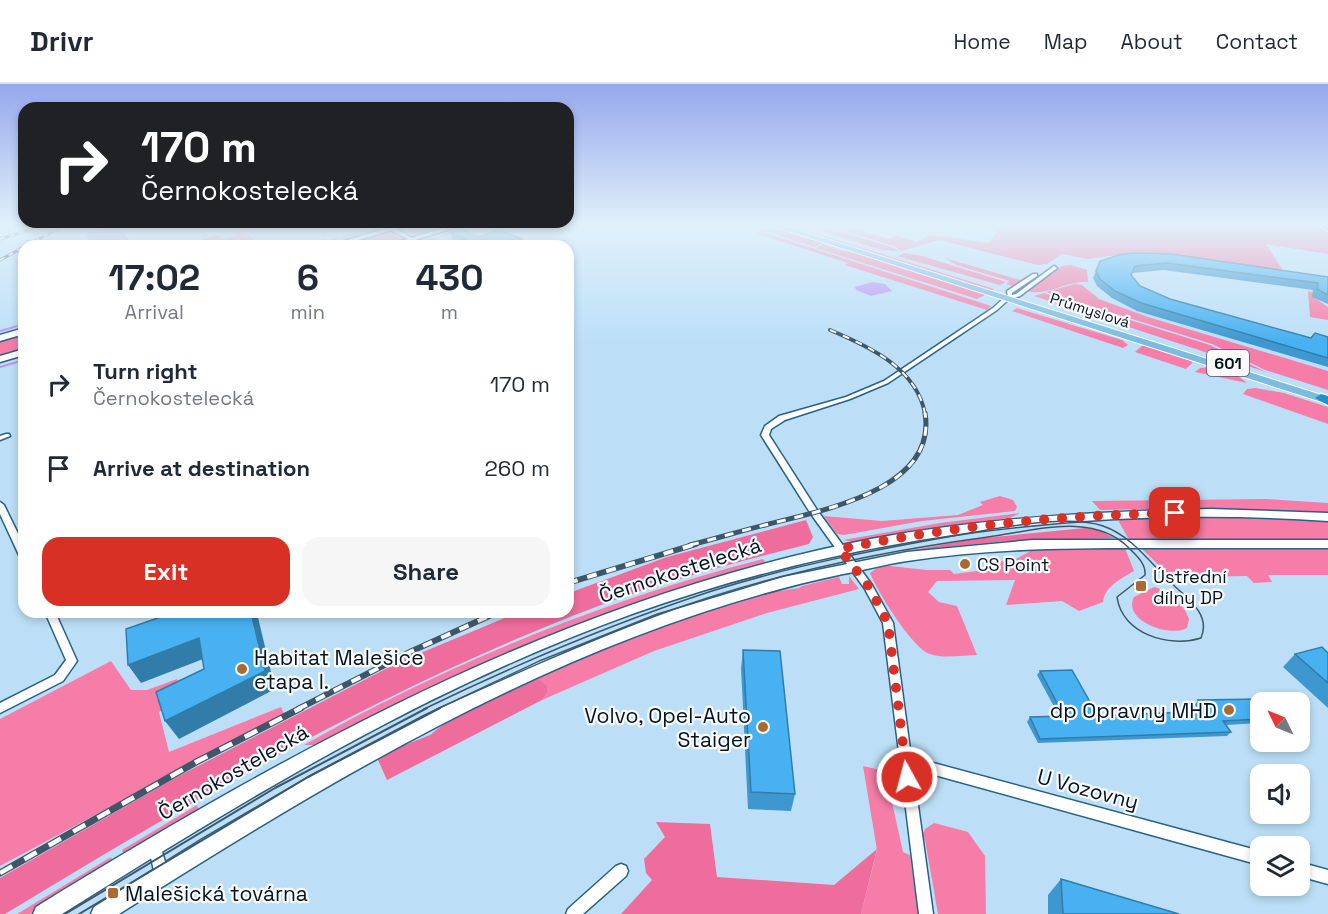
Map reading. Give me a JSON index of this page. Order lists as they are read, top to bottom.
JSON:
{
  "streets": {
    "main road": ["Průmyslová", "601", "Černokostelecká"],
    "street": ["U Vozovny"]
  },
  "places": {
    "other": [
      "CS Point",
      "Habitat Malešice etapa I.",
      "dp Opravny MHD",
      "Volvo, Opel-Auto Staiger"
    ],
    "transit": ["Ústřední dílny DP", "Malešická továrna"]
  },
  "north": "top left",
  "page": {
    "header": "Drivr",
    "nav": [
      "Home",
      "Map",
      "About",
      "Contact"
    ],
    "turn": ["170 m", "Černokostelecká"],
    "eta": [
      "17:02",
      "Arrival",
      "6",
      "min",
      "430",
      "m"
    ],
    "list": [
      {
        "name": "Turn right",
        "note": "Černokostelecká",
        "value": "170 m"
      },
      {
        "name": "Arrive at destination",
        "value": "260 m"
      }
    ],
    "buttons": ["Exit", "Share"]
  }
}
